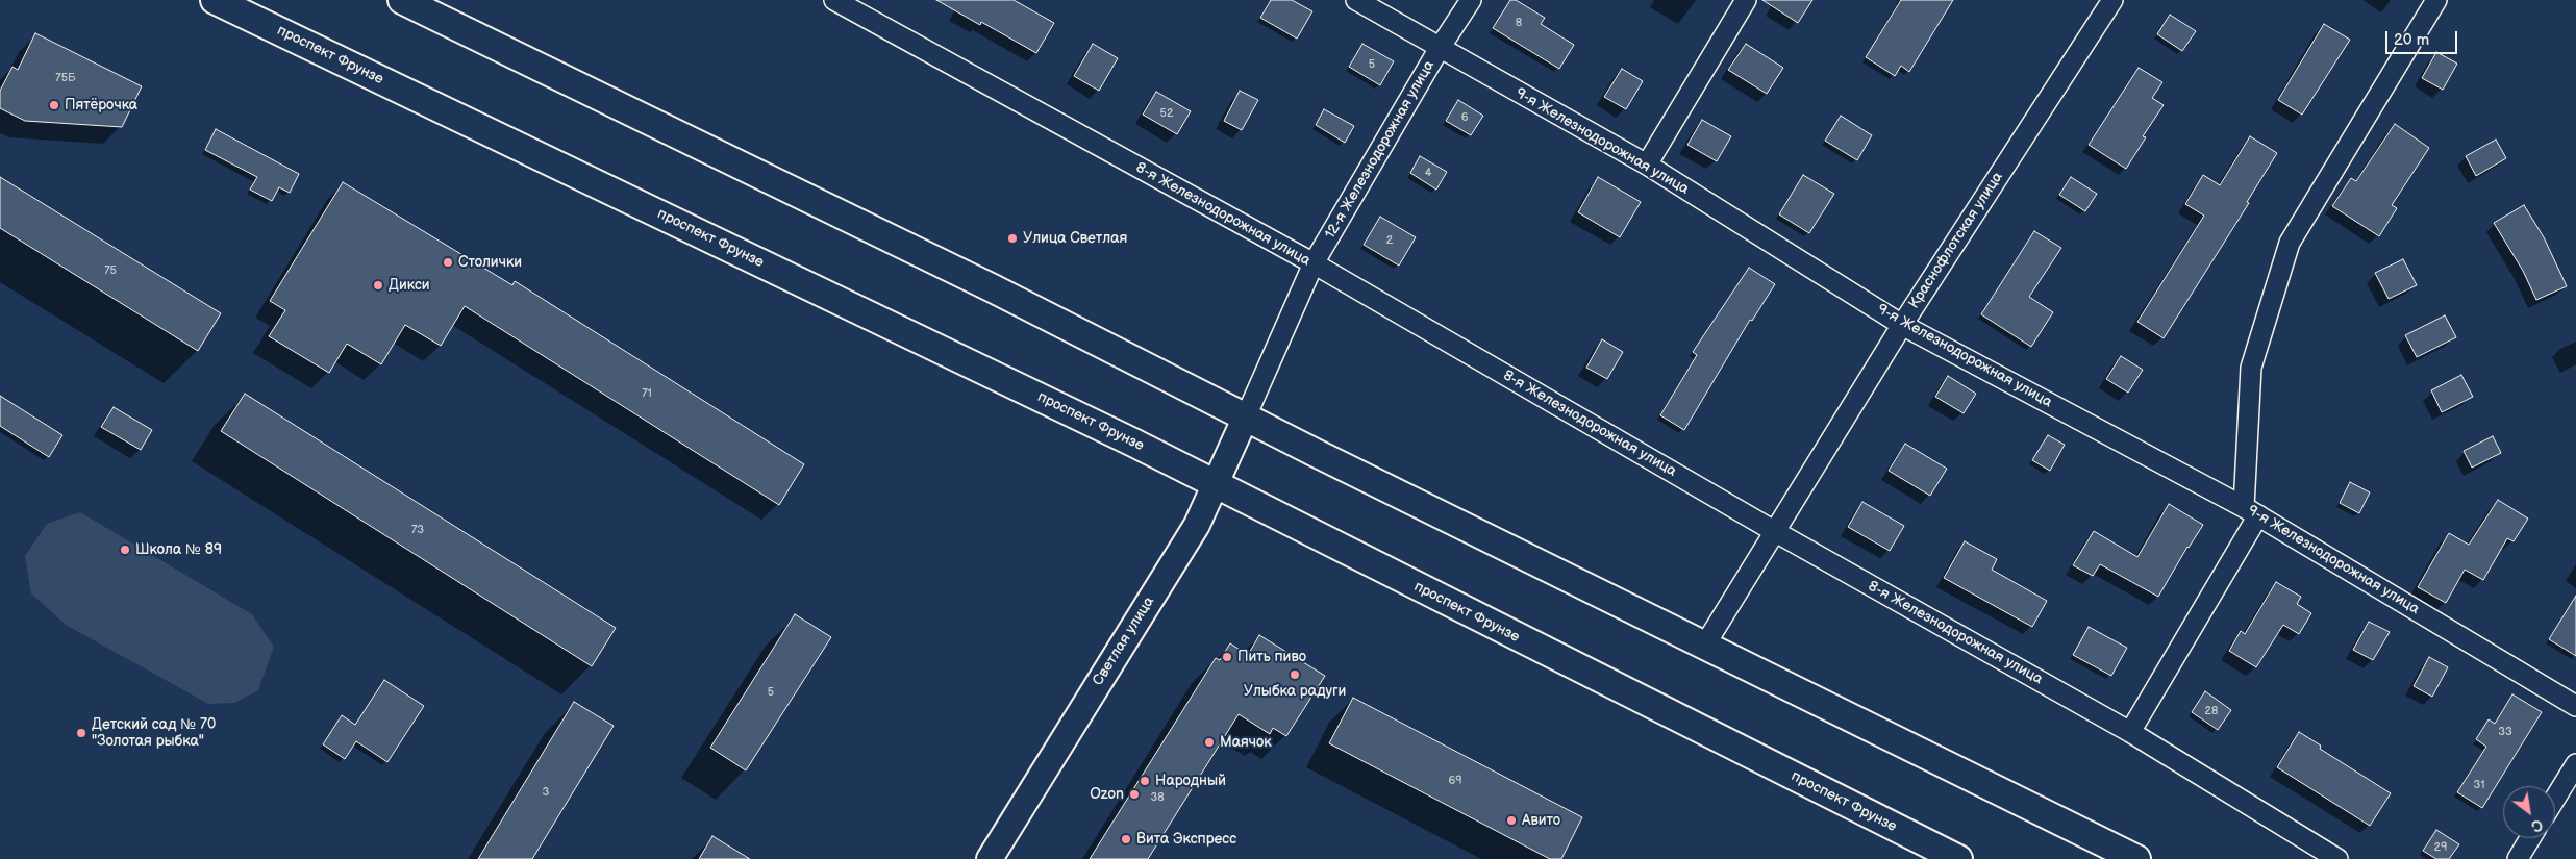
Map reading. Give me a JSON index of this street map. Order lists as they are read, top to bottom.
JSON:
{
  "streets": {
    "main road": ["проспект Фрунзе"],
    "street": [
      "9-я Железнодорожная улица",
      "12-я Железнодорожная улица",
      "8-я Железнодорожная улица",
      "Краснофлотская улица",
      "Светлая улица"
    ]
  },
  "crossings": [
    ["проспект Фрунзе", "Светлая улица"],
    ["9-я Железнодорожная улица", "12-я Железнодорожная улица"],
    ["9-я Железнодорожная улица", "Краснофлотская улица"],
    ["12-я Железнодорожная улица", "8-я Железнодорожная улица"],
    ["12-я Железнодорожная улица", "Светлая улица"],
    ["8-я Железнодорожная улица", "Краснофлотская улица"]
  ],
  "places": [
    "Пятёрочка",
    "Улица Светлая",
    "Столички",
    "Дикси",
    "Школа № 89",
    "Пить пиво",
    "Улыбка радуги",
    "Детский сад № 70 \"Золотая рыбка\"",
    "Маячок",
    "Народный",
    "Ozon",
    "Авито",
    "Вита Экспресс"
  ],
  "house_numbers": [
    "8",
    "5",
    "75Б",
    "52",
    "6",
    "4",
    "2",
    "75",
    "71",
    "73",
    "5",
    "28",
    "33",
    "69",
    "31",
    "3",
    "38",
    "29"
  ],
  "scale_bar": "20 m",
  "north": "bottom right"
}
